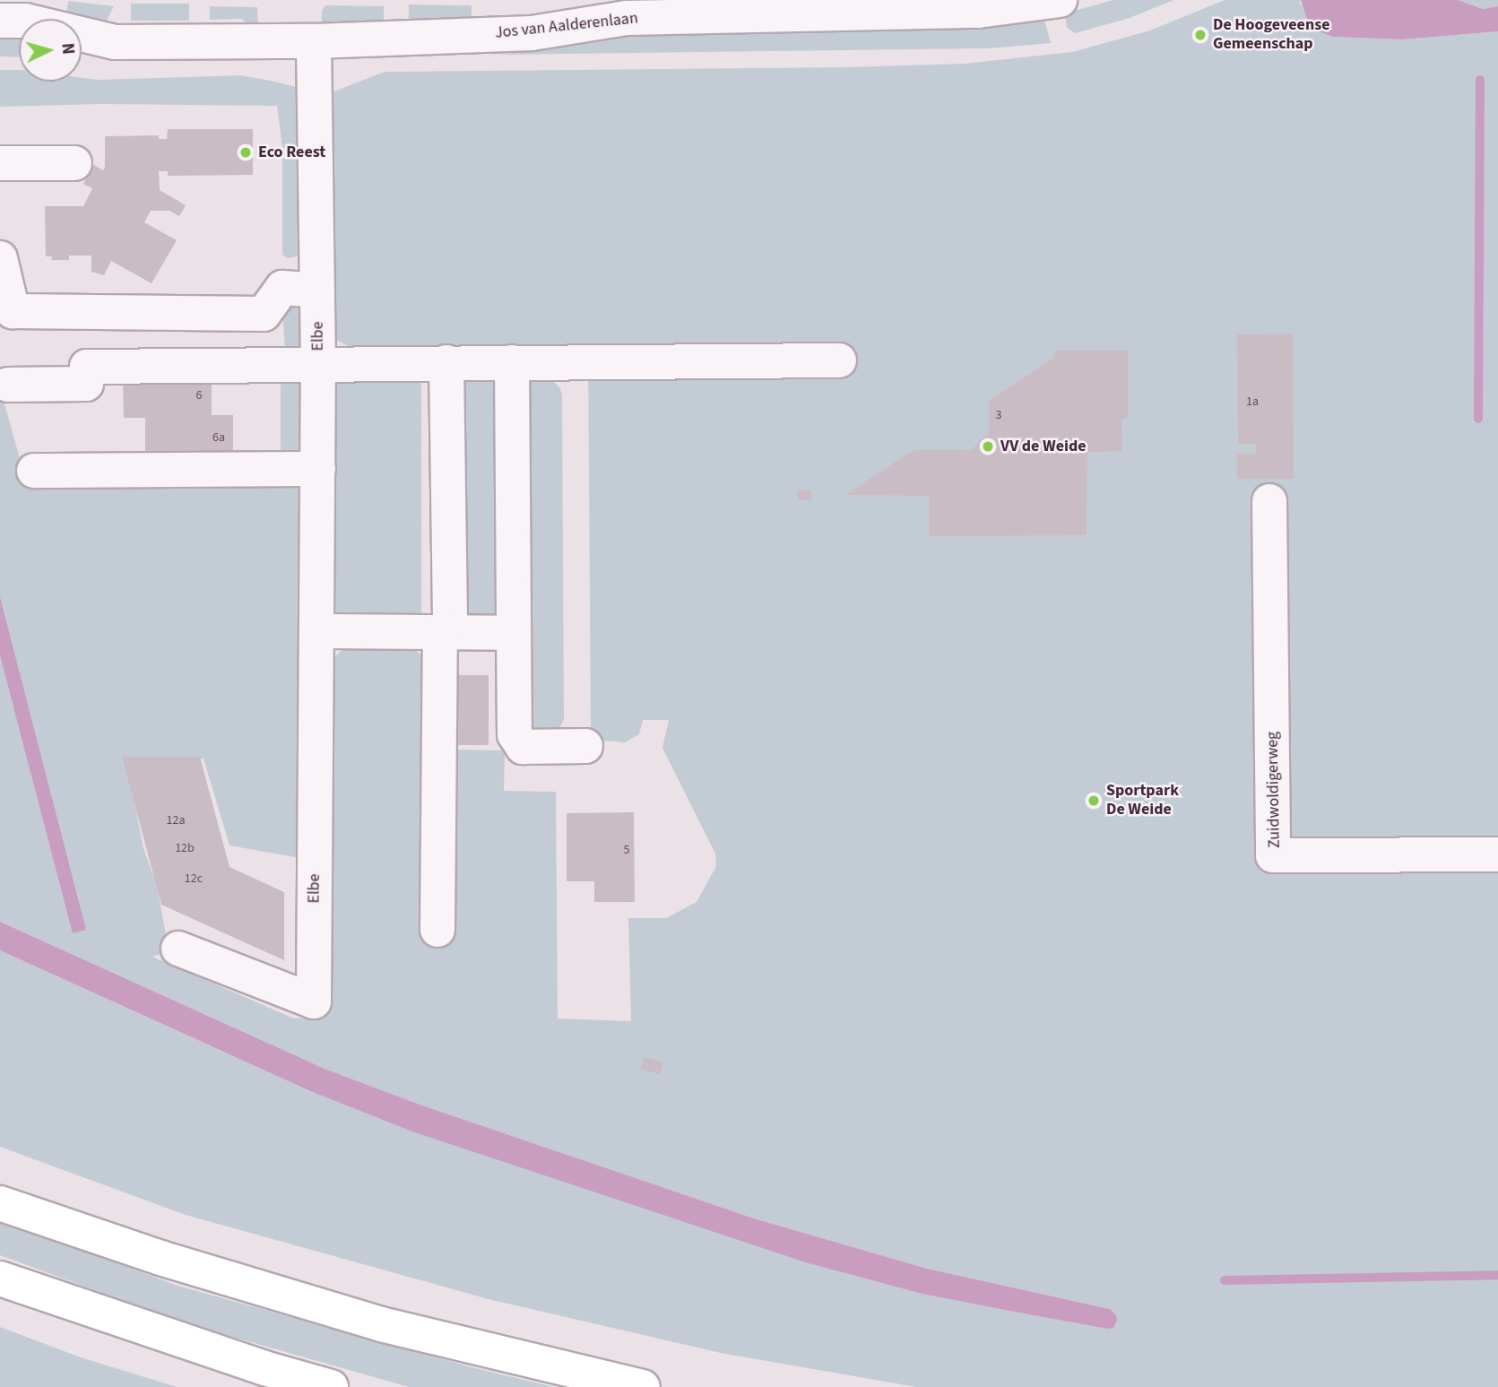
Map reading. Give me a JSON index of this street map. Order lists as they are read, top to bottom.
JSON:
{
  "streets": {
    "street": ["Jos van Aalderenlaan", "Elbe", "Zuidwoldigerweg"]
  },
  "crossings": [
    ["Jos van Aalderenlaan", "Elbe"]
  ],
  "places": [
    "De Hoogeveense Gemeenschap",
    "Eco Reest",
    "VV de Weide",
    "Sportpark De Weide"
  ],
  "house_numbers": [
    "6",
    "1a",
    "3",
    "6a",
    "12a",
    "12b",
    "5",
    "12c"
  ],
  "north": "right"
}
